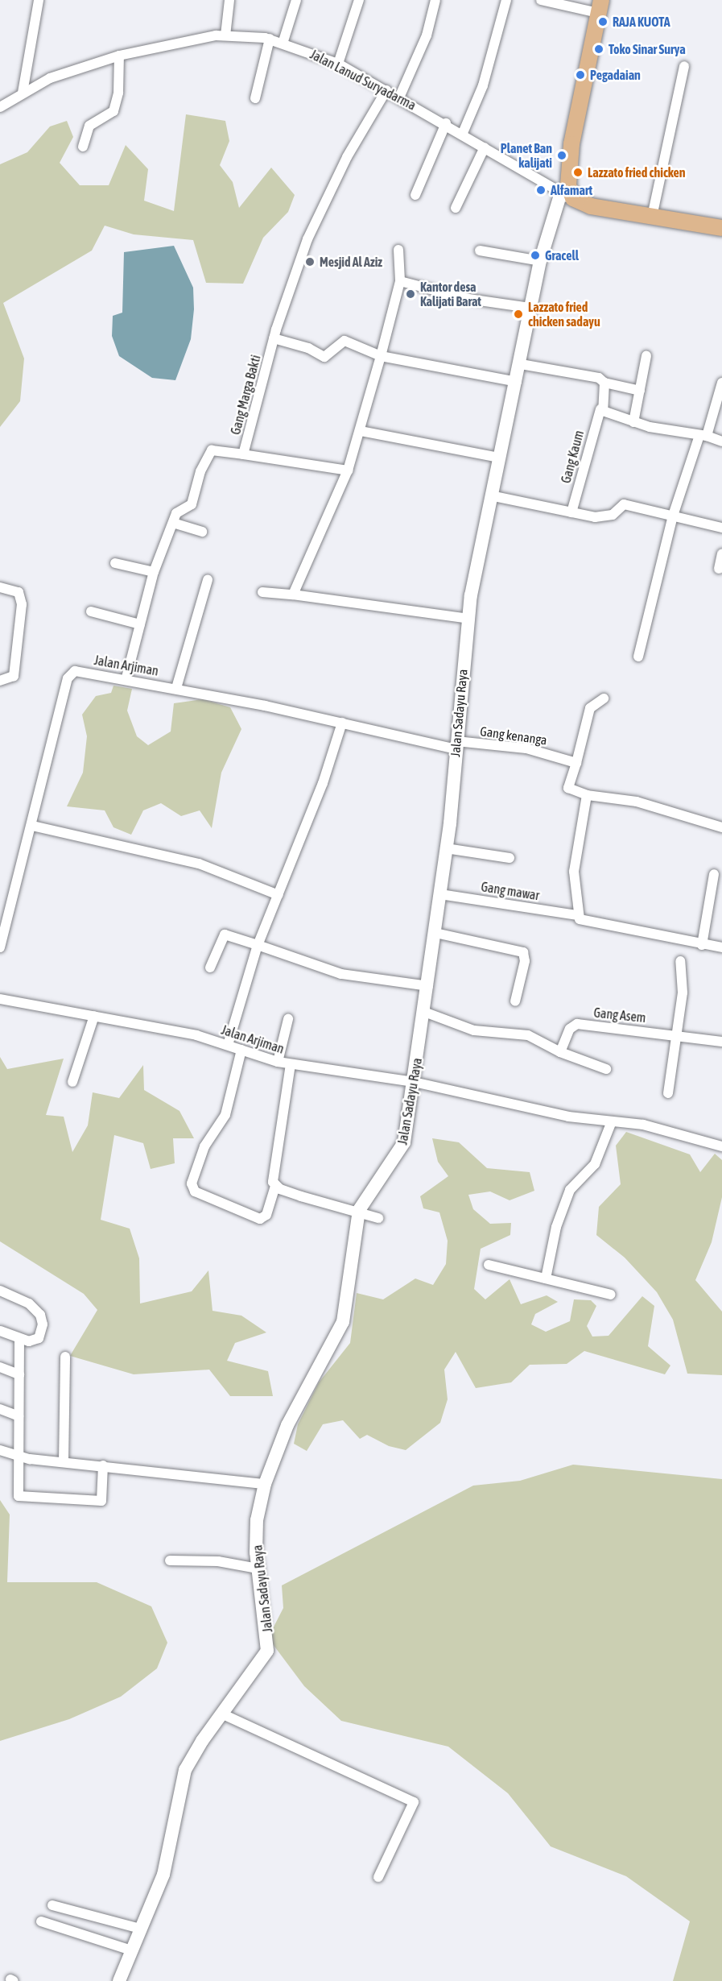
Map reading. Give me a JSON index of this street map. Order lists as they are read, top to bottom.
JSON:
{
  "streets": {
    "street": [
      "Jalan Lanud Suryadarma",
      "Gang Marga Bakti",
      "Gang Kaum",
      "Jalan Arjiman",
      "Jalan Sadayu Raya",
      "Gang kenanga",
      "Gang mawar",
      "Gang Asem"
    ]
  },
  "crossings": [
    ["Jalan Lanud Suryadarma", "Gang Marga Bakti"],
    ["Jalan Lanud Suryadarma", "Jalan Sadayu Raya"],
    ["Jalan Arjiman", "Jalan Sadayu Raya"],
    ["Jalan Arjiman", "Gang kenanga"],
    ["Jalan Sadayu Raya", "Gang kenanga"],
    ["Jalan Sadayu Raya", "Gang mawar"]
  ],
  "places": [
    "RAJA KUOTA",
    "Toko Sinar Surya",
    "Pegadaian",
    "Planet Ban kalijati",
    "Lazzato fried chicken",
    "Alfamart",
    "Gracell",
    "Mesjid Al Aziz",
    "Kantor desa Kalijati Barat",
    "Lazzato fried chicken sadayu"
  ]
}
